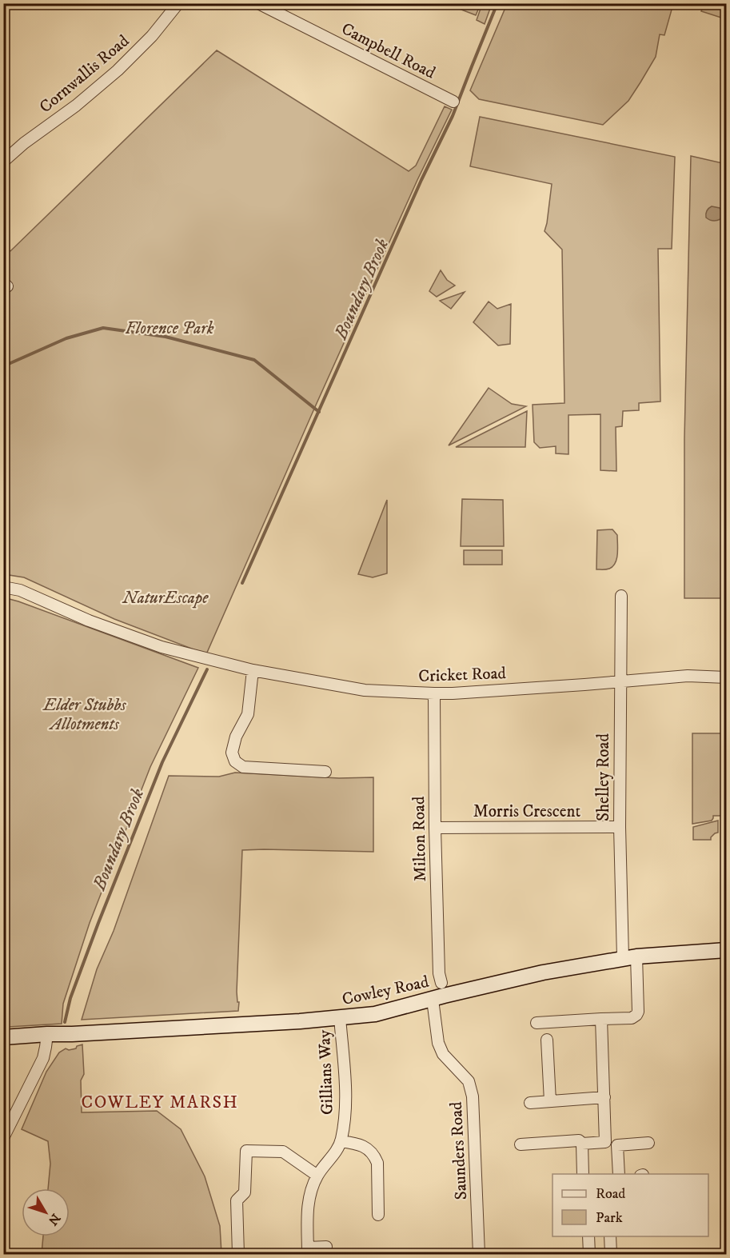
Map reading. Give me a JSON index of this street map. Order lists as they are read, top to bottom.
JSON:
{
  "streets": {
    "main road": ["Cowley Road"],
    "street": [
      "Campbell Road",
      "Cornwallis Road",
      "Cricket Road",
      "Shelley Road",
      "Morris Crescent",
      "Milton Road",
      "Gillians Way",
      "Saunders Road"
    ]
  },
  "crossings": [
    ["Cricket Road", "Shelley Road"],
    ["Cricket Road", "Milton Road"],
    ["Shelley Road", "Morris Crescent"],
    ["Shelley Road", "Cowley Road"],
    ["Morris Crescent", "Milton Road"],
    ["Cowley Road", "Gillians Way"],
    ["Cowley Road", "Saunders Road"]
  ],
  "districts": ["COWLEY MARSH"],
  "water": ["Boundary Brook"],
  "parks": ["Florence Park", "NaturEscape", "Elder Stubbs Allotments"],
  "legend": ["Road", "Park"],
  "north": "bottom right"
}
